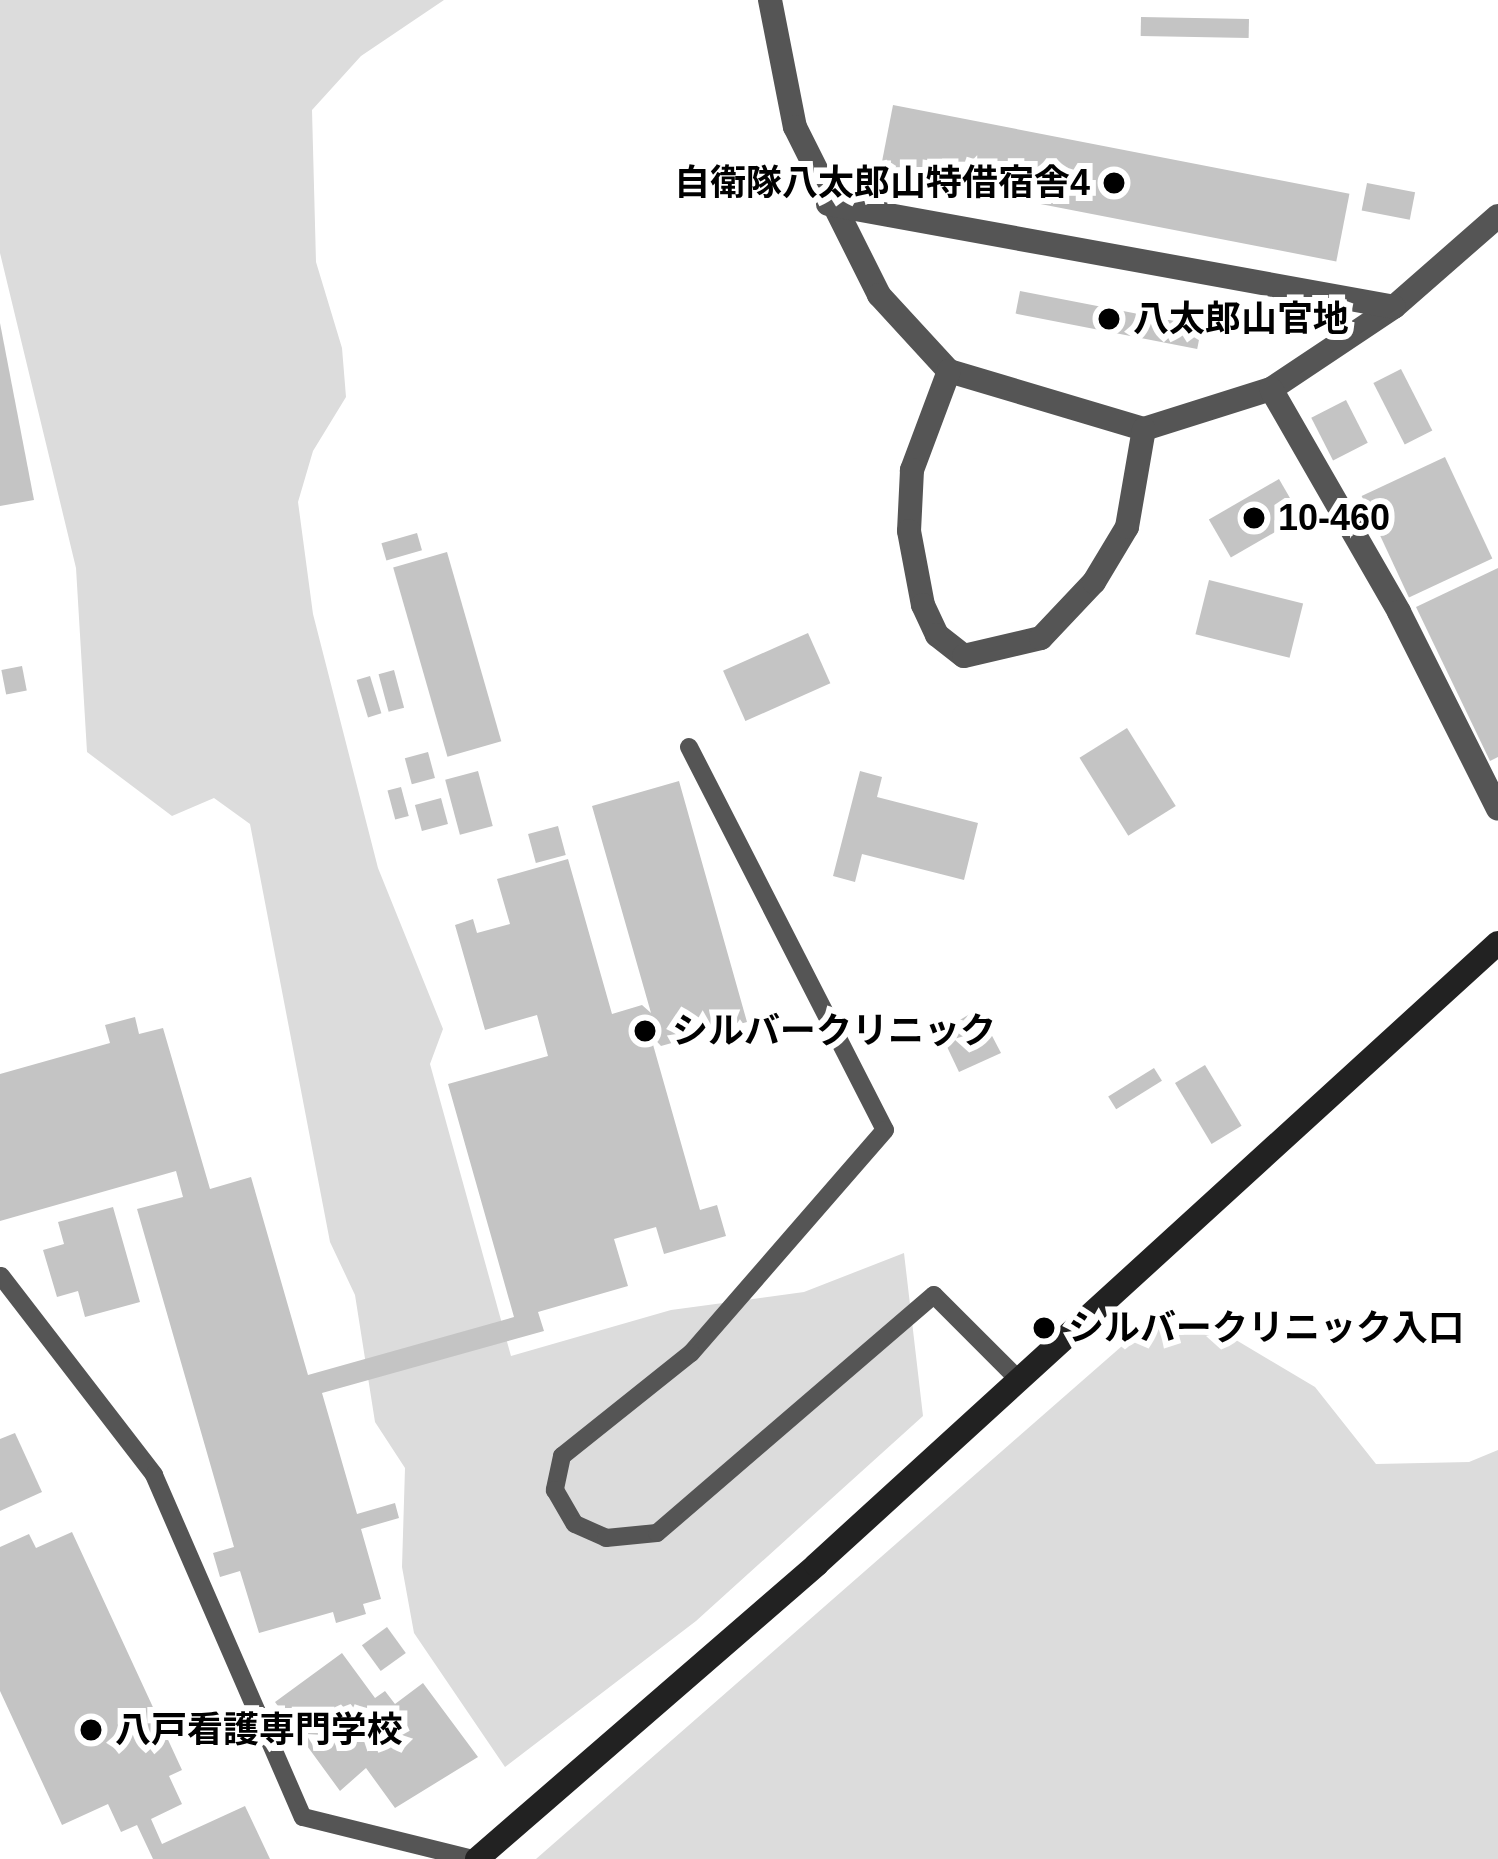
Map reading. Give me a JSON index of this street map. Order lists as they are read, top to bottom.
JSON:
{
  "places": [
    "自衛隊八太郎山特借宿舎4",
    "八太郎山官地",
    "10-460",
    "シルバークリニック",
    "シルバークリニック入口",
    "八戸看護専門学校"
  ]
}
